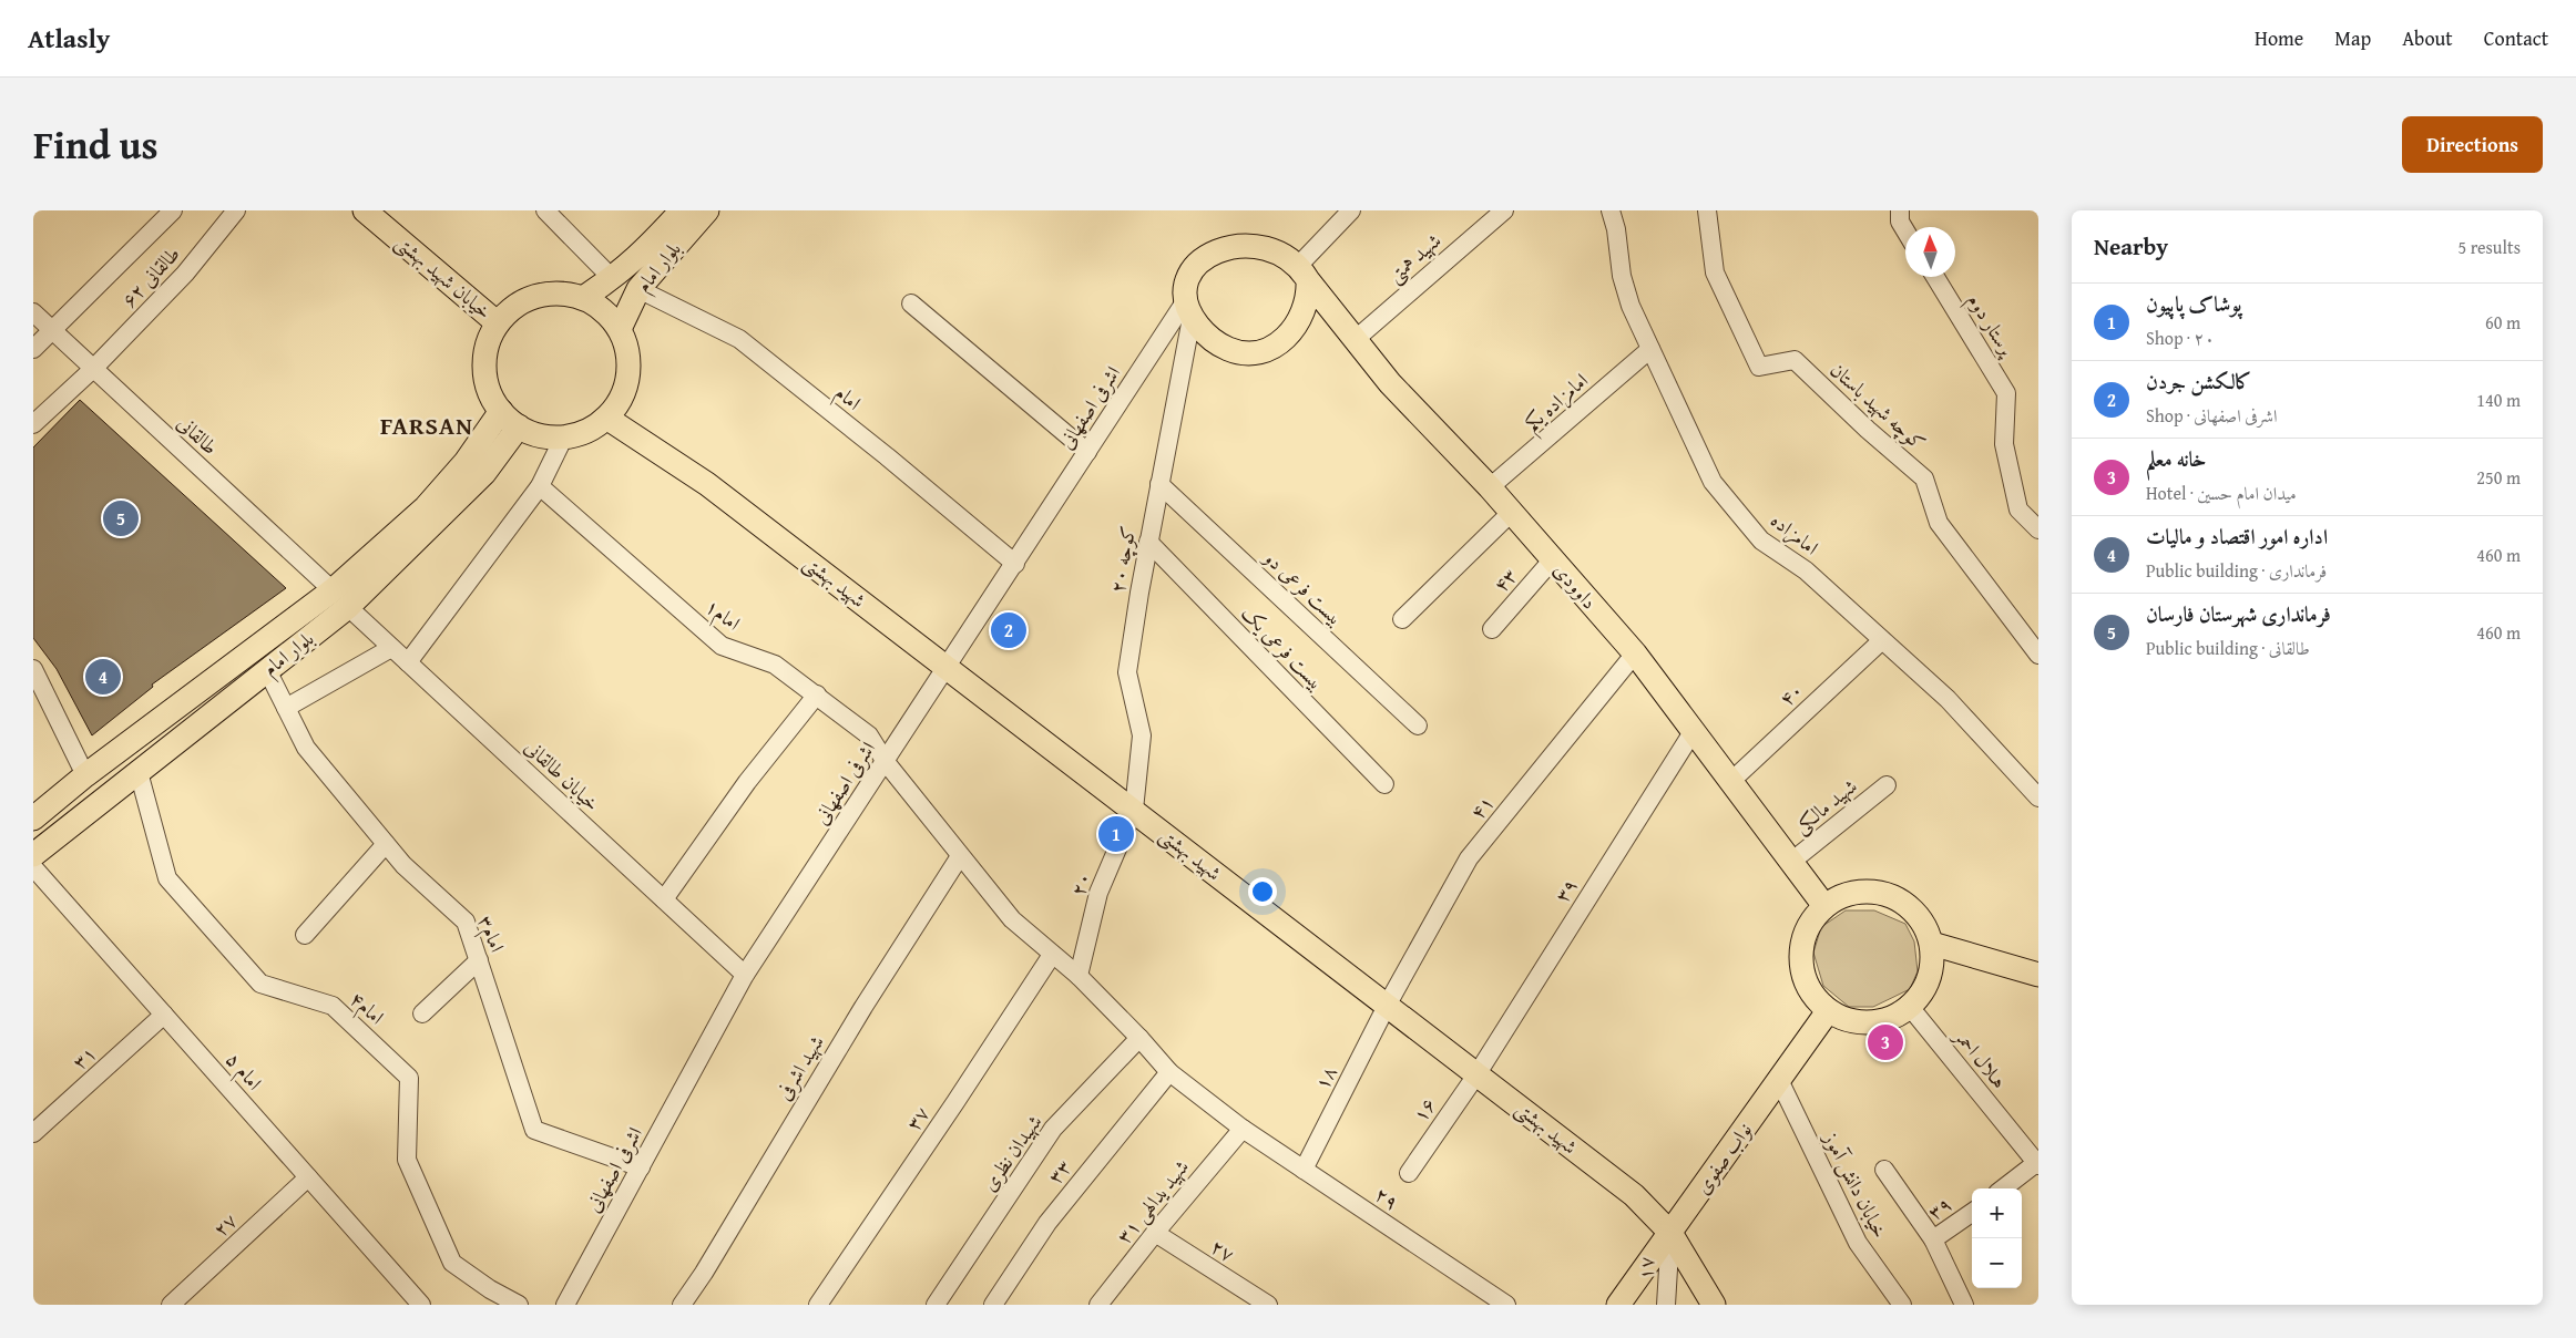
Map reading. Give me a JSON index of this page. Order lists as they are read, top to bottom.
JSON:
{
  "streets": {
    "main road": [
      "بلوار امام",
      "خیابان شهید بهشتی",
      "شهید بهشتی",
      "داوودی",
      "نواب صفوی"
    ],
    "street": [
      "شهید همتی",
      "طالقانی ۶۲",
      "پرستار دوم",
      "امام",
      "امامزاده یکم",
      "کوچه شهید باستان",
      "اشرفی اصفهانی",
      "طالقانی",
      "امامزاده",
      "کوچه ۲۰",
      "۴۳",
      "بیست فرعی دو",
      "امام۱",
      "بیست فرعی یک",
      "۴۰",
      "خیابان طالقانی",
      "شهید مالکی",
      "۴۱",
      "۲۰",
      "۳۹",
      "امام۳",
      "امام۴",
      "۳۱",
      "هـلال احمر",
      "شهید اشرفی",
      "امام ۵",
      "۱۸",
      "۱۶",
      "۳۷",
      "شهیدان نظری",
      "۳۳",
      "خیابان دانش آموز",
      "۲۹",
      "۳۱ شهید یدالهی",
      "۲۷",
      "۱۷"
    ]
  },
  "crossings": [
    ["شهید همتی", "داوودی"],
    ["بلوار امام", "خیابان شهید بهشتی"],
    ["بلوار امام", "امام"],
    ["بلوار امام", "طالقانی"],
    ["بلوار امام", "شهید بهشتی"],
    ["بلوار امام", "خیابان طالقانی"],
    ["بلوار امام", "امام۳"],
    ["بلوار امام", "امام۴"],
    ["طالقانی ۶۲", "طالقانی"],
    ["خیابان شهید بهشتی", "شهید بهشتی"],
    ["امام", "اشرفی اصفهانی"],
    ["امامزاده یکم", "امامزاده"],
    ["امامزاده یکم", "داوودی"],
    ["اشرفی اصفهانی", "کوچه ۲۰"],
    ["اشرفی اصفهانی", "شهید بهشتی"],
    ["اشرفی اصفهانی", "داوودی"],
    ["اشرفی اصفهانی", "امام۱"],
    ["اشرفی اصفهانی", "خیابان طالقانی"],
    ["اشرفی اصفهانی", "امام۳"],
    ["طالقانی", "خیابان طالقانی"],
    ["امامزاده", "۴۰"],
    ["کوچه ۲۰", "شهید بهشتی"],
    ["کوچه ۲۰", "داوودی"],
    ["کوچه ۲۰", "بیست فرعی دو"],
    ["کوچه ۲۰", "بیست فرعی یک"],
    ["کوچه ۲۰", "۲۰"],
    ["۴۳", "داوودی"],
    ["شهید بهشتی", "۴۱"],
    ["شهید بهشتی", "۲۰"],
    ["شهید بهشتی", "۳۹"],
    ["شهید بهشتی", "۱۸"],
    ["شهید بهشتی", "۱۶"],
    ["شهید بهشتی", "نواب صفوی"],
    ["شهید بهشتی", "۱۷"],
    ["داوودی", "۴۰"],
    ["داوودی", "شهید مالکی"],
    ["داوودی", "۴۱"],
    ["داوودی", "۳۹"],
    ["داوودی", "هـلال احمر"],
    ["داوودی", "نواب صفوی"],
    ["امام۱", "شهید اشرفی"],
    ["امام۱", "۳۷"],
    ["امام۱", "۲۹"],
    ["۴۱", "۱۸"],
    ["۲۰", "۲۹"],
    ["۳۹", "۱۶"],
    ["۳۱", "امام ۵"],
    ["هـلال احمر", "نواب صفوی"],
    ["امام ۵", "۲۷"],
    ["۱۸", "۲۹"],
    ["۳۷", "۲۹"],
    ["شهیدان نظری", "۲۹"],
    ["نواب صفوی", "خیابان دانش آموز"],
    ["نواب صفوی", "۱۷"],
    ["۳۳", "۲۹"],
    ["۲۹", "۳۱ شهید یدالهی"],
    ["۳۱ شهید یدالهی", "۲۷"]
  ],
  "districts": ["FARSAN"],
  "north": "top",
  "page": {
    "header": "Atlasly",
    "nav": [
      "Home",
      "Map",
      "About",
      "Contact"
    ],
    "title": "Find us",
    "buttons": "Directions",
    "heading": ["Nearby", "5 results"],
    "list": [
      {
        "mark": "1",
        "name": "پوشاک پاپیون",
        "note": "Shop · ۲۰",
        "value": "60 m"
      },
      {
        "mark": "2",
        "name": "کالکشن جردن",
        "note": "Shop · اشرفی اصفهانی",
        "value": "140 m"
      },
      {
        "mark": "3",
        "name": "خانه معلم",
        "note": "Hotel · میدان امام حسین",
        "value": "250 m"
      },
      {
        "mark": "4",
        "name": "اداره امور اقتصاد و مالیات",
        "note": "Public building · فرمانداری",
        "value": "460 m"
      },
      {
        "mark": "5",
        "name": "فرمانداری شهرستان فارسان",
        "note": "Public building · طالقانی",
        "value": "460 m"
      }
    ],
    "pins": [
      "5",
      "2",
      "4",
      "1",
      "3"
    ],
    "map_buttons": ["+", "−"]
  }
}
